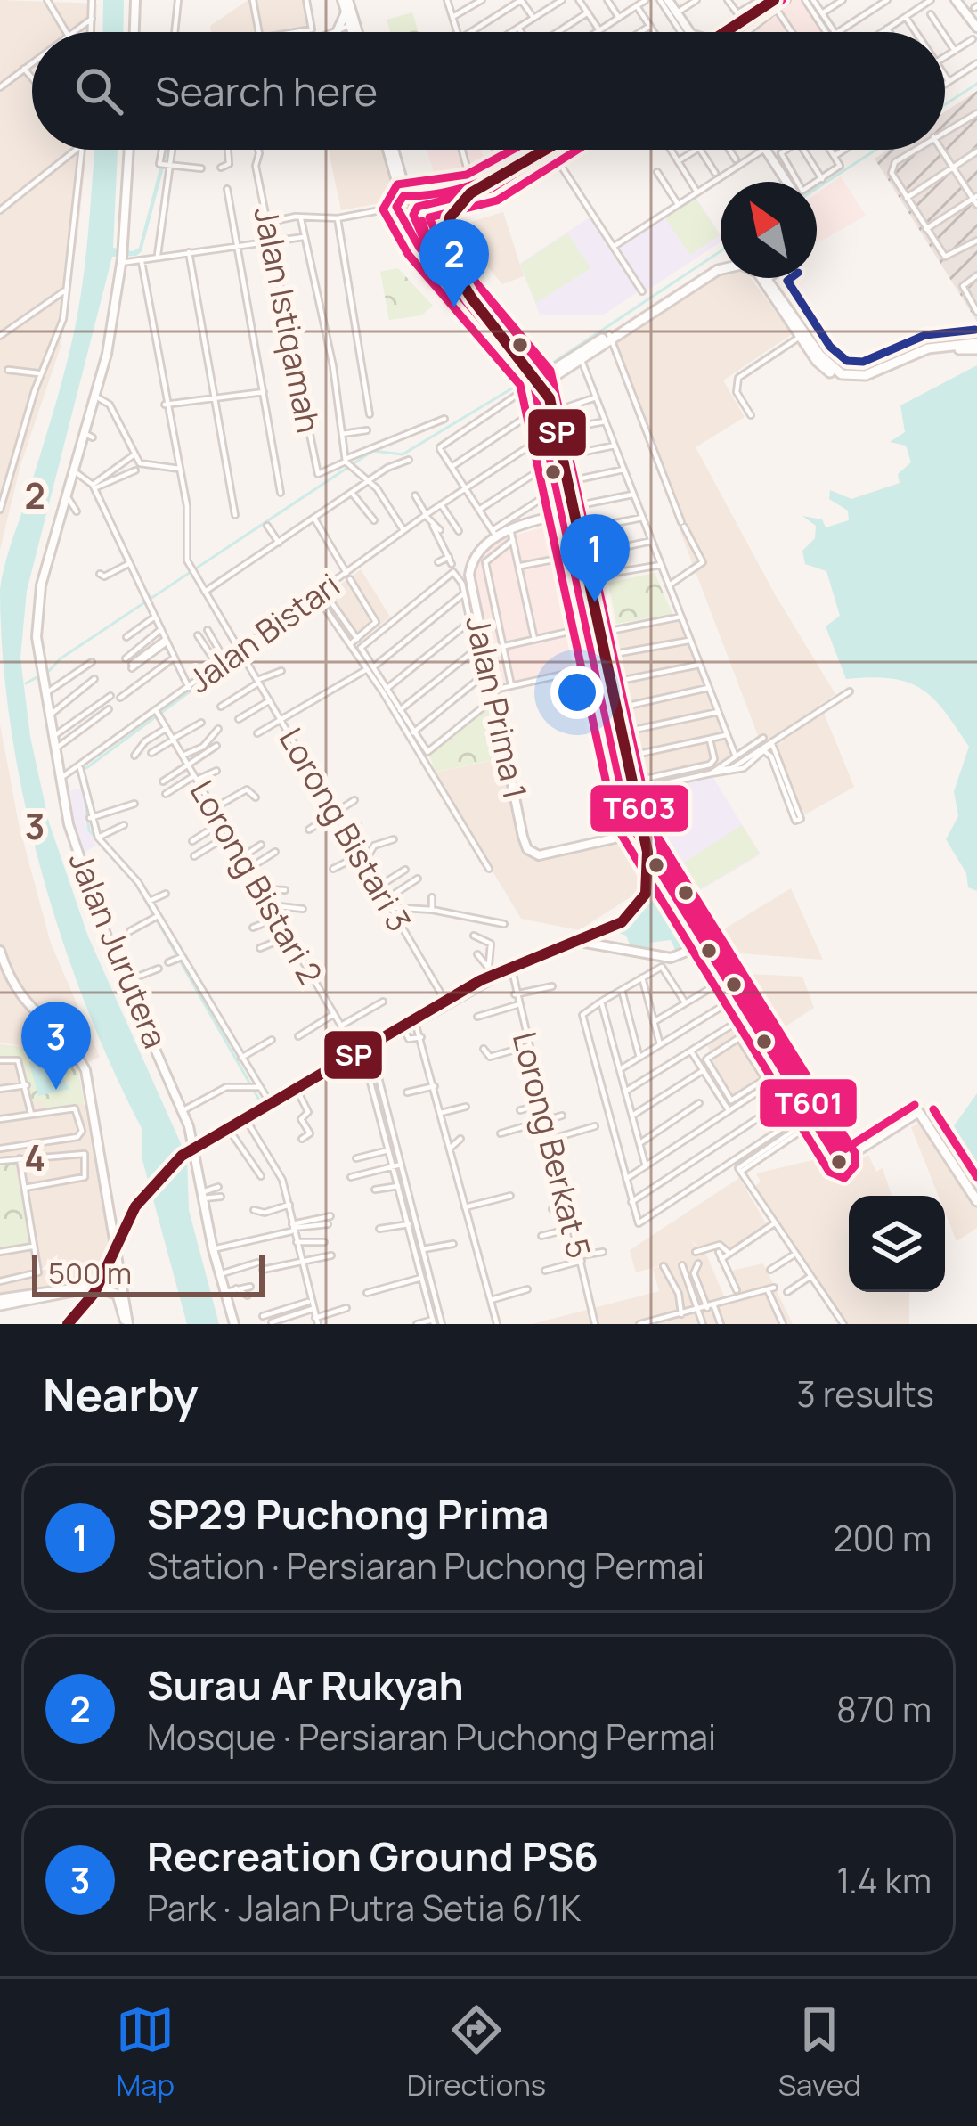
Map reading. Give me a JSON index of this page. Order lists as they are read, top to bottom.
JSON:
{
  "streets": {
    "street": [
      "Jalan Istiqamah",
      "Jalan Bistari",
      "Jalan Prima 1",
      "Lorong Bistari 3",
      "Lorong Bistari 2",
      "Jalan Jurutera",
      "Lorong Berkat 5"
    ]
  },
  "crossings": [
    ["Jalan Bistari", "Lorong Bistari 3"],
    ["Jalan Bistari", "Lorong Bistari 2"],
    ["Jalan Bistari", "Jalan Jurutera"]
  ],
  "lines": ["transit line SP", "transit line T601", "transit line T603"],
  "scale_bar": "500 m",
  "north": "top left",
  "page": {
    "search": "Search here",
    "pins": ["2", "1", "3"],
    "scale": "500 m",
    "heading": ["Nearby", "3 results"],
    "list": [
      {
        "mark": "1",
        "name": "SP29 Puchong Prima",
        "note": "Station · Persiaran Puchong Permai",
        "value": "200 m"
      },
      {
        "mark": "2",
        "name": "Surau Ar Rukyah",
        "note": "Mosque · Persiaran Puchong Permai",
        "value": "870 m"
      },
      {
        "mark": "3",
        "name": "Recreation Ground PS6",
        "note": "Park · Jalan Putra Setia 6/1K",
        "value": "1.4 km"
      }
    ],
    "nav": ["Map", "Directions", "Saved"]
  },
  "grid": {
    "rows": ["2", "3", "4"]
  }
}
